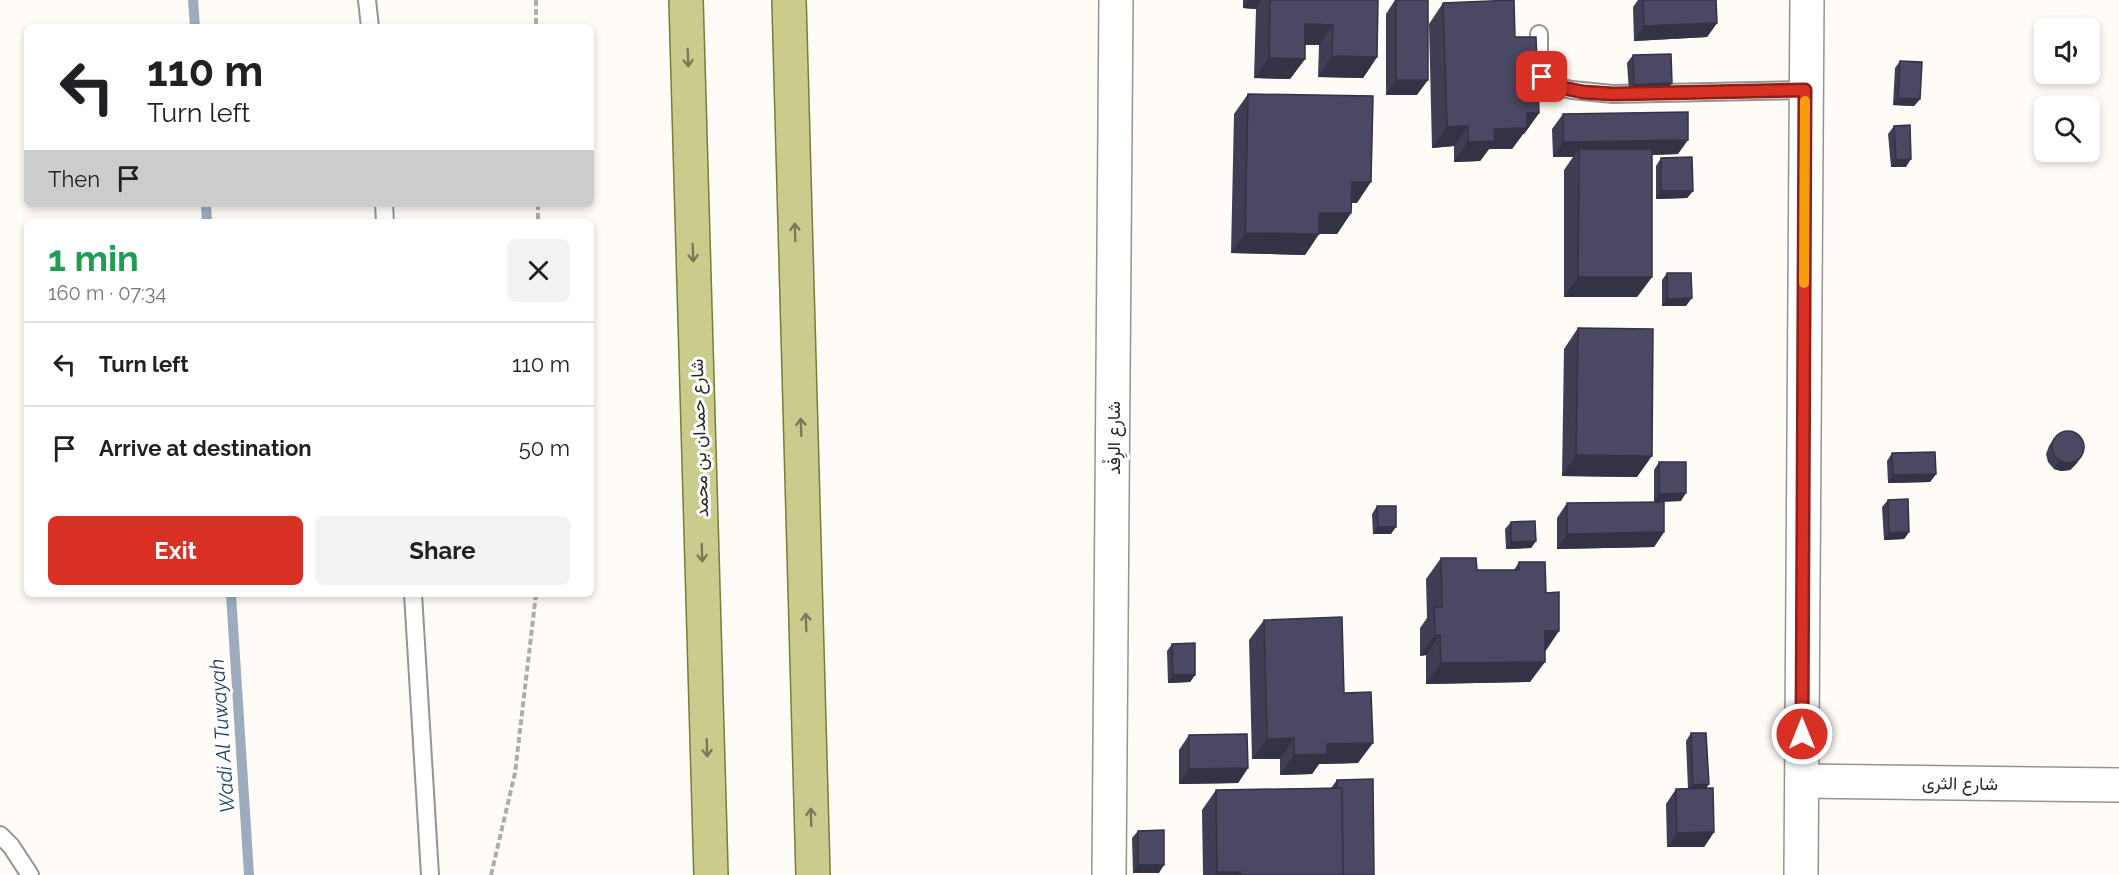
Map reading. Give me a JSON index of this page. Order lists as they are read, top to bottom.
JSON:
{
  "streets": {
    "main road": ["شارع حمدان بن محمد"],
    "street": ["شارع الرِفْد", "شارع الثرى"]
  },
  "water": ["Wadi Al Tuwayah"],
  "page": {
    "turn": ["110 m", "Turn left"],
    "then": "Then",
    "heading": ["1 min", "160 m · 07:34"],
    "list": [
      {
        "name": "Turn left",
        "value": "110 m"
      },
      {
        "name": "Arrive at destination",
        "value": "50 m"
      }
    ],
    "buttons": ["Exit", "Share"]
  }
}
